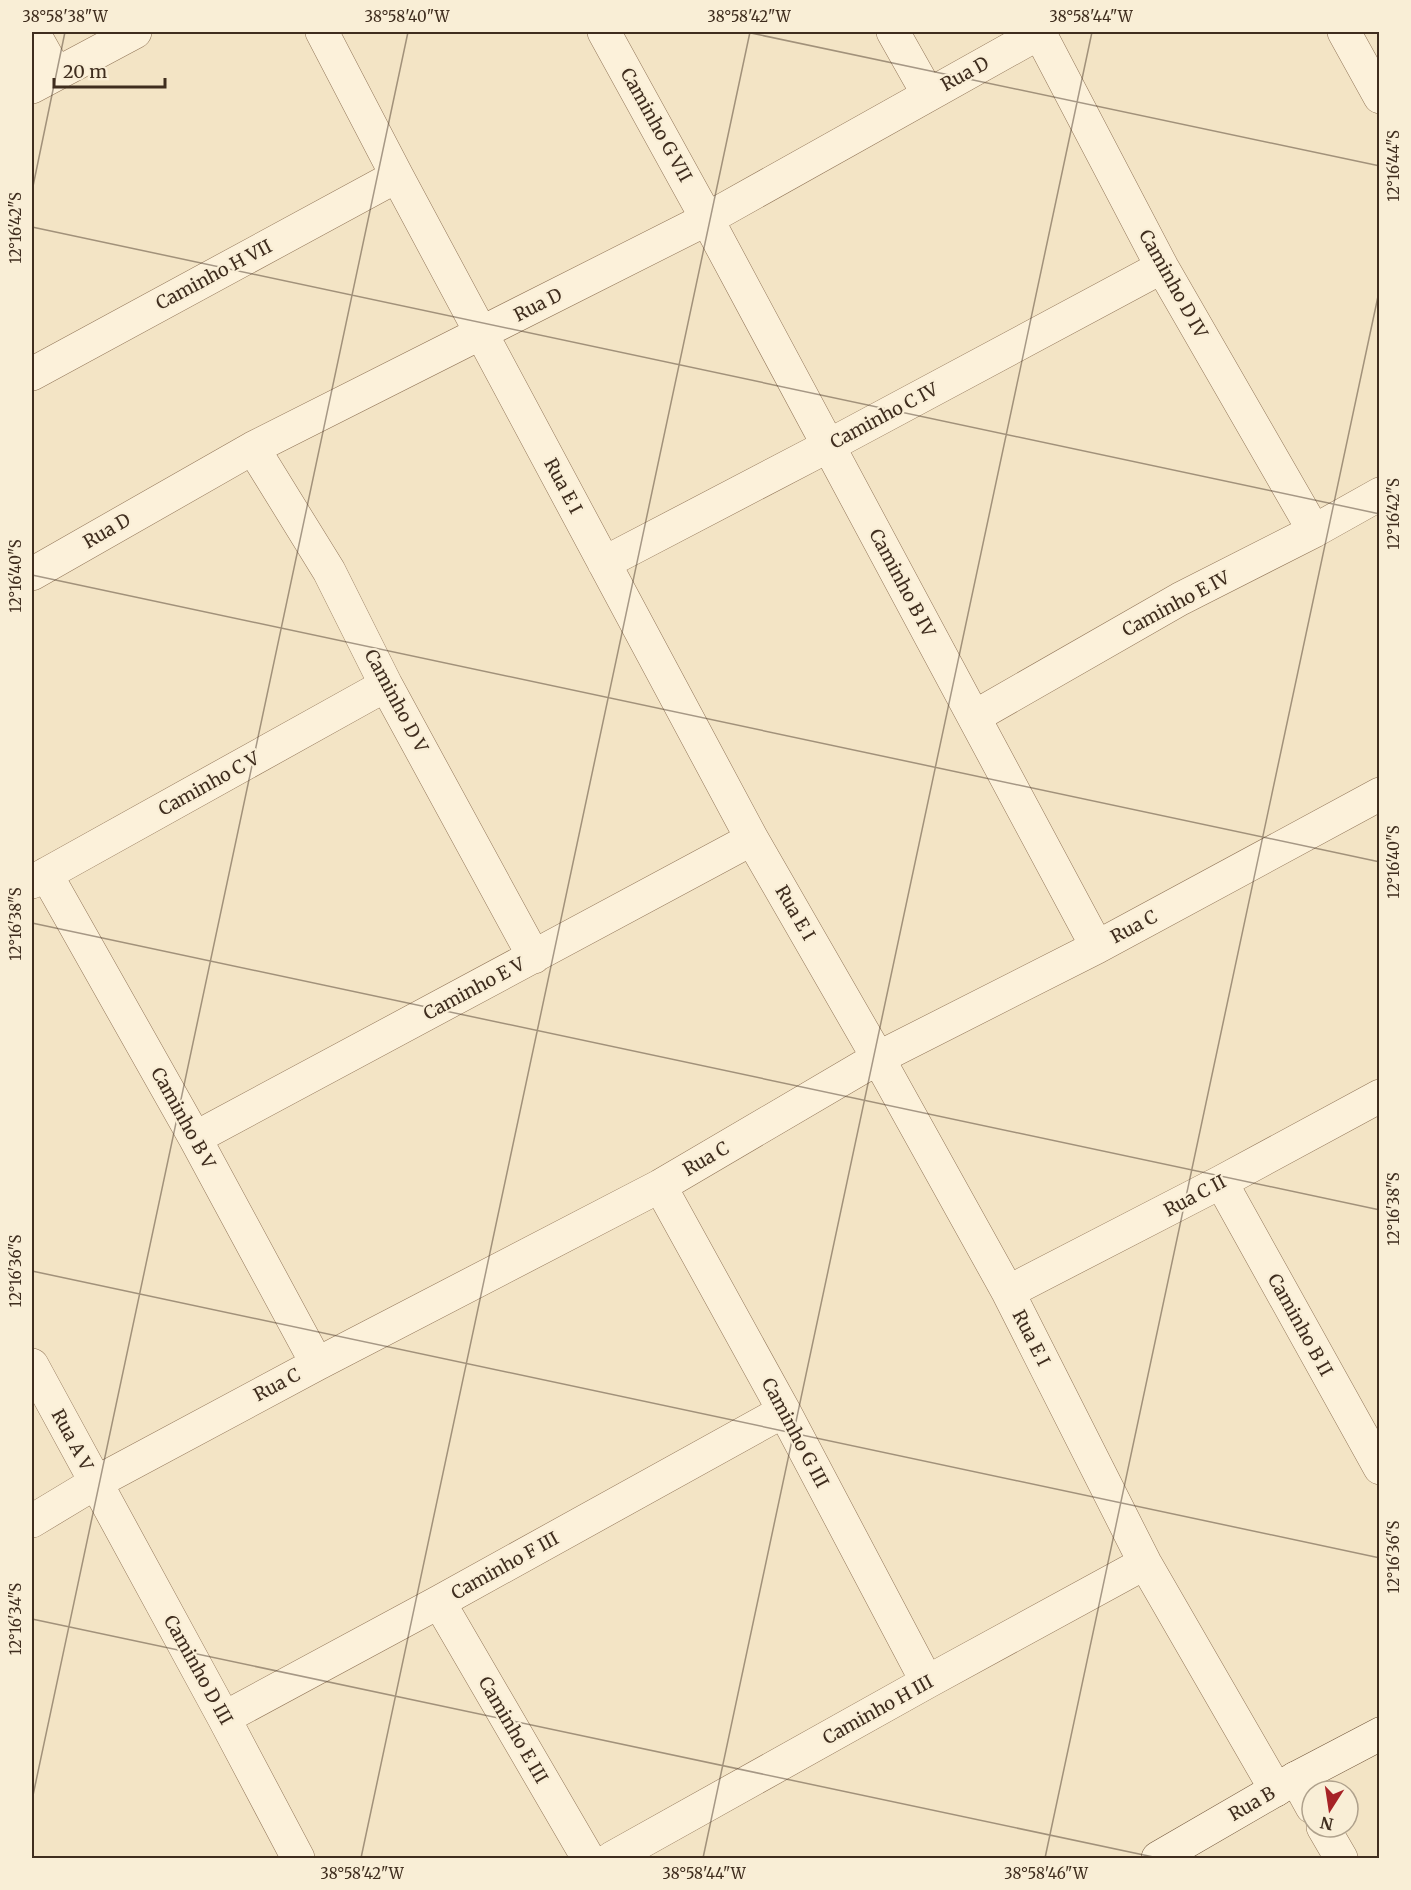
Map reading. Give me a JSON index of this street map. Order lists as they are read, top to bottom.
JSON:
{
  "streets": {
    "street": [
      "Rua D",
      "Caminho G VII",
      "Caminho H VII",
      "Caminho D IV",
      "Caminho C IV",
      "Rua E I",
      "Caminho B IV",
      "Caminho E IV",
      "Caminho D V",
      "Caminho C V",
      "Rua C",
      "Caminho E V",
      "Caminho B V",
      "Rua C II",
      "Caminho B II",
      "Caminho G III",
      "Rua A V",
      "Caminho F III",
      "Caminho D III",
      "Caminho H III",
      "Caminho E III",
      "Rua B"
    ]
  },
  "crossings": [
    ["Rua D", "Caminho G VII"],
    ["Rua D", "Caminho D IV"],
    ["Rua D", "Rua E I"],
    ["Rua D", "Caminho B IV"],
    ["Rua D", "Caminho D V"],
    ["Caminho G VII", "Caminho B IV"],
    ["Caminho H VII", "Rua E I"],
    ["Caminho D IV", "Caminho C IV"],
    ["Caminho D IV", "Caminho E IV"],
    ["Caminho C IV", "Rua E I"],
    ["Caminho C IV", "Caminho B IV"],
    ["Rua E I", "Rua C"],
    ["Rua E I", "Caminho E V"],
    ["Rua E I", "Rua C II"],
    ["Rua E I", "Caminho H III"],
    ["Rua E I", "Rua B"],
    ["Caminho B IV", "Caminho E IV"],
    ["Caminho B IV", "Rua C"],
    ["Caminho D V", "Caminho C V"],
    ["Caminho D V", "Caminho E V"],
    ["Caminho C V", "Caminho B V"],
    ["Rua C", "Caminho B V"],
    ["Rua C", "Caminho G III"],
    ["Rua C", "Rua A V"],
    ["Rua C", "Caminho D III"],
    ["Caminho E V", "Caminho B V"],
    ["Rua C II", "Caminho B II"],
    ["Caminho G III", "Caminho F III"],
    ["Caminho G III", "Caminho H III"],
    ["Rua A V", "Caminho D III"],
    ["Caminho F III", "Caminho D III"],
    ["Caminho F III", "Caminho E III"]
  ],
  "scale_bar": "20 m",
  "north": "bottom",
  "coordinates": [
    "38°58'38\"W",
    "38°58'40\"W",
    "38°58'42\"W",
    "38°58'44\"W",
    "12°16'44\"S",
    "12°16'42\"S",
    "12°16'40\"S",
    "12°16'38\"S",
    "12°16'36\"S",
    "12°16'34\"S",
    "38°58'46\"W"
  ]
}
